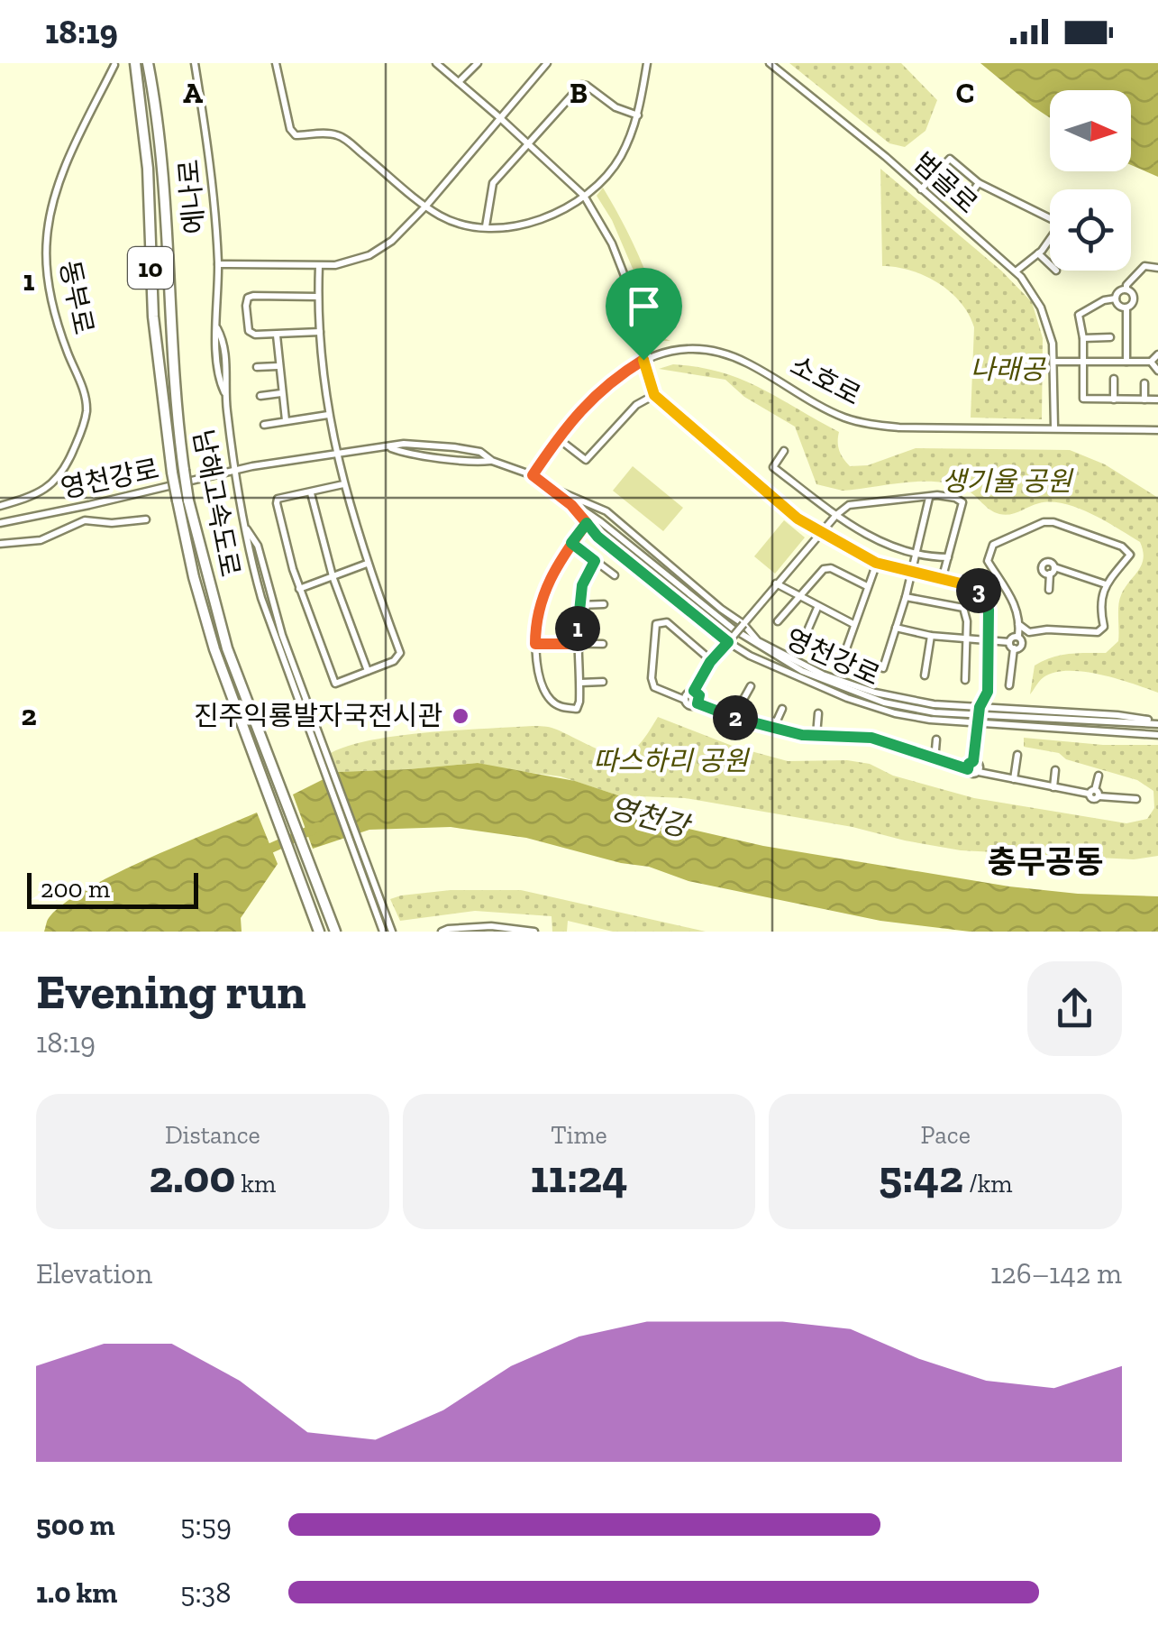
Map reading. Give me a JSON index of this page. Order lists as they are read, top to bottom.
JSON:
{
  "streets": {
    "highway": ["10", "남해고속도로"],
    "street": [
      "범골로",
      "에나로",
      "동부로",
      "소호로",
      "영천강로"
    ]
  },
  "crossings": [
    ["범골로", "소호로"],
    ["에나로", "영천강로"],
    ["소호로", "영천강로"]
  ],
  "districts": ["충무공동"],
  "water": ["영천강"],
  "parks": ["나래공", "생기율 공원", "따스하리 공원"],
  "places": ["진주익룡발자국전시관"],
  "scale_bar": "200 m",
  "north": "right",
  "page": {
    "status": "18:19",
    "pins": ["3", "1", "2"],
    "scale": "200 m",
    "heading": ["Evening run", "18:19"],
    "stats": [
      ["Distance", "2.00 km"],
      ["Time", "11:24"],
      ["Pace", "5:42 /km"]
    ],
    "chart": ["Elevation", "126–142 m"],
    "list": [
      {
        "name": "500 m",
        "note": "5:59"
      },
      {
        "name": "1.0 km",
        "note": "5:38"
      }
    ]
  },
  "grid": {
    "columns": ["A", "B", "C"],
    "rows": ["1", "2"]
  }
}
